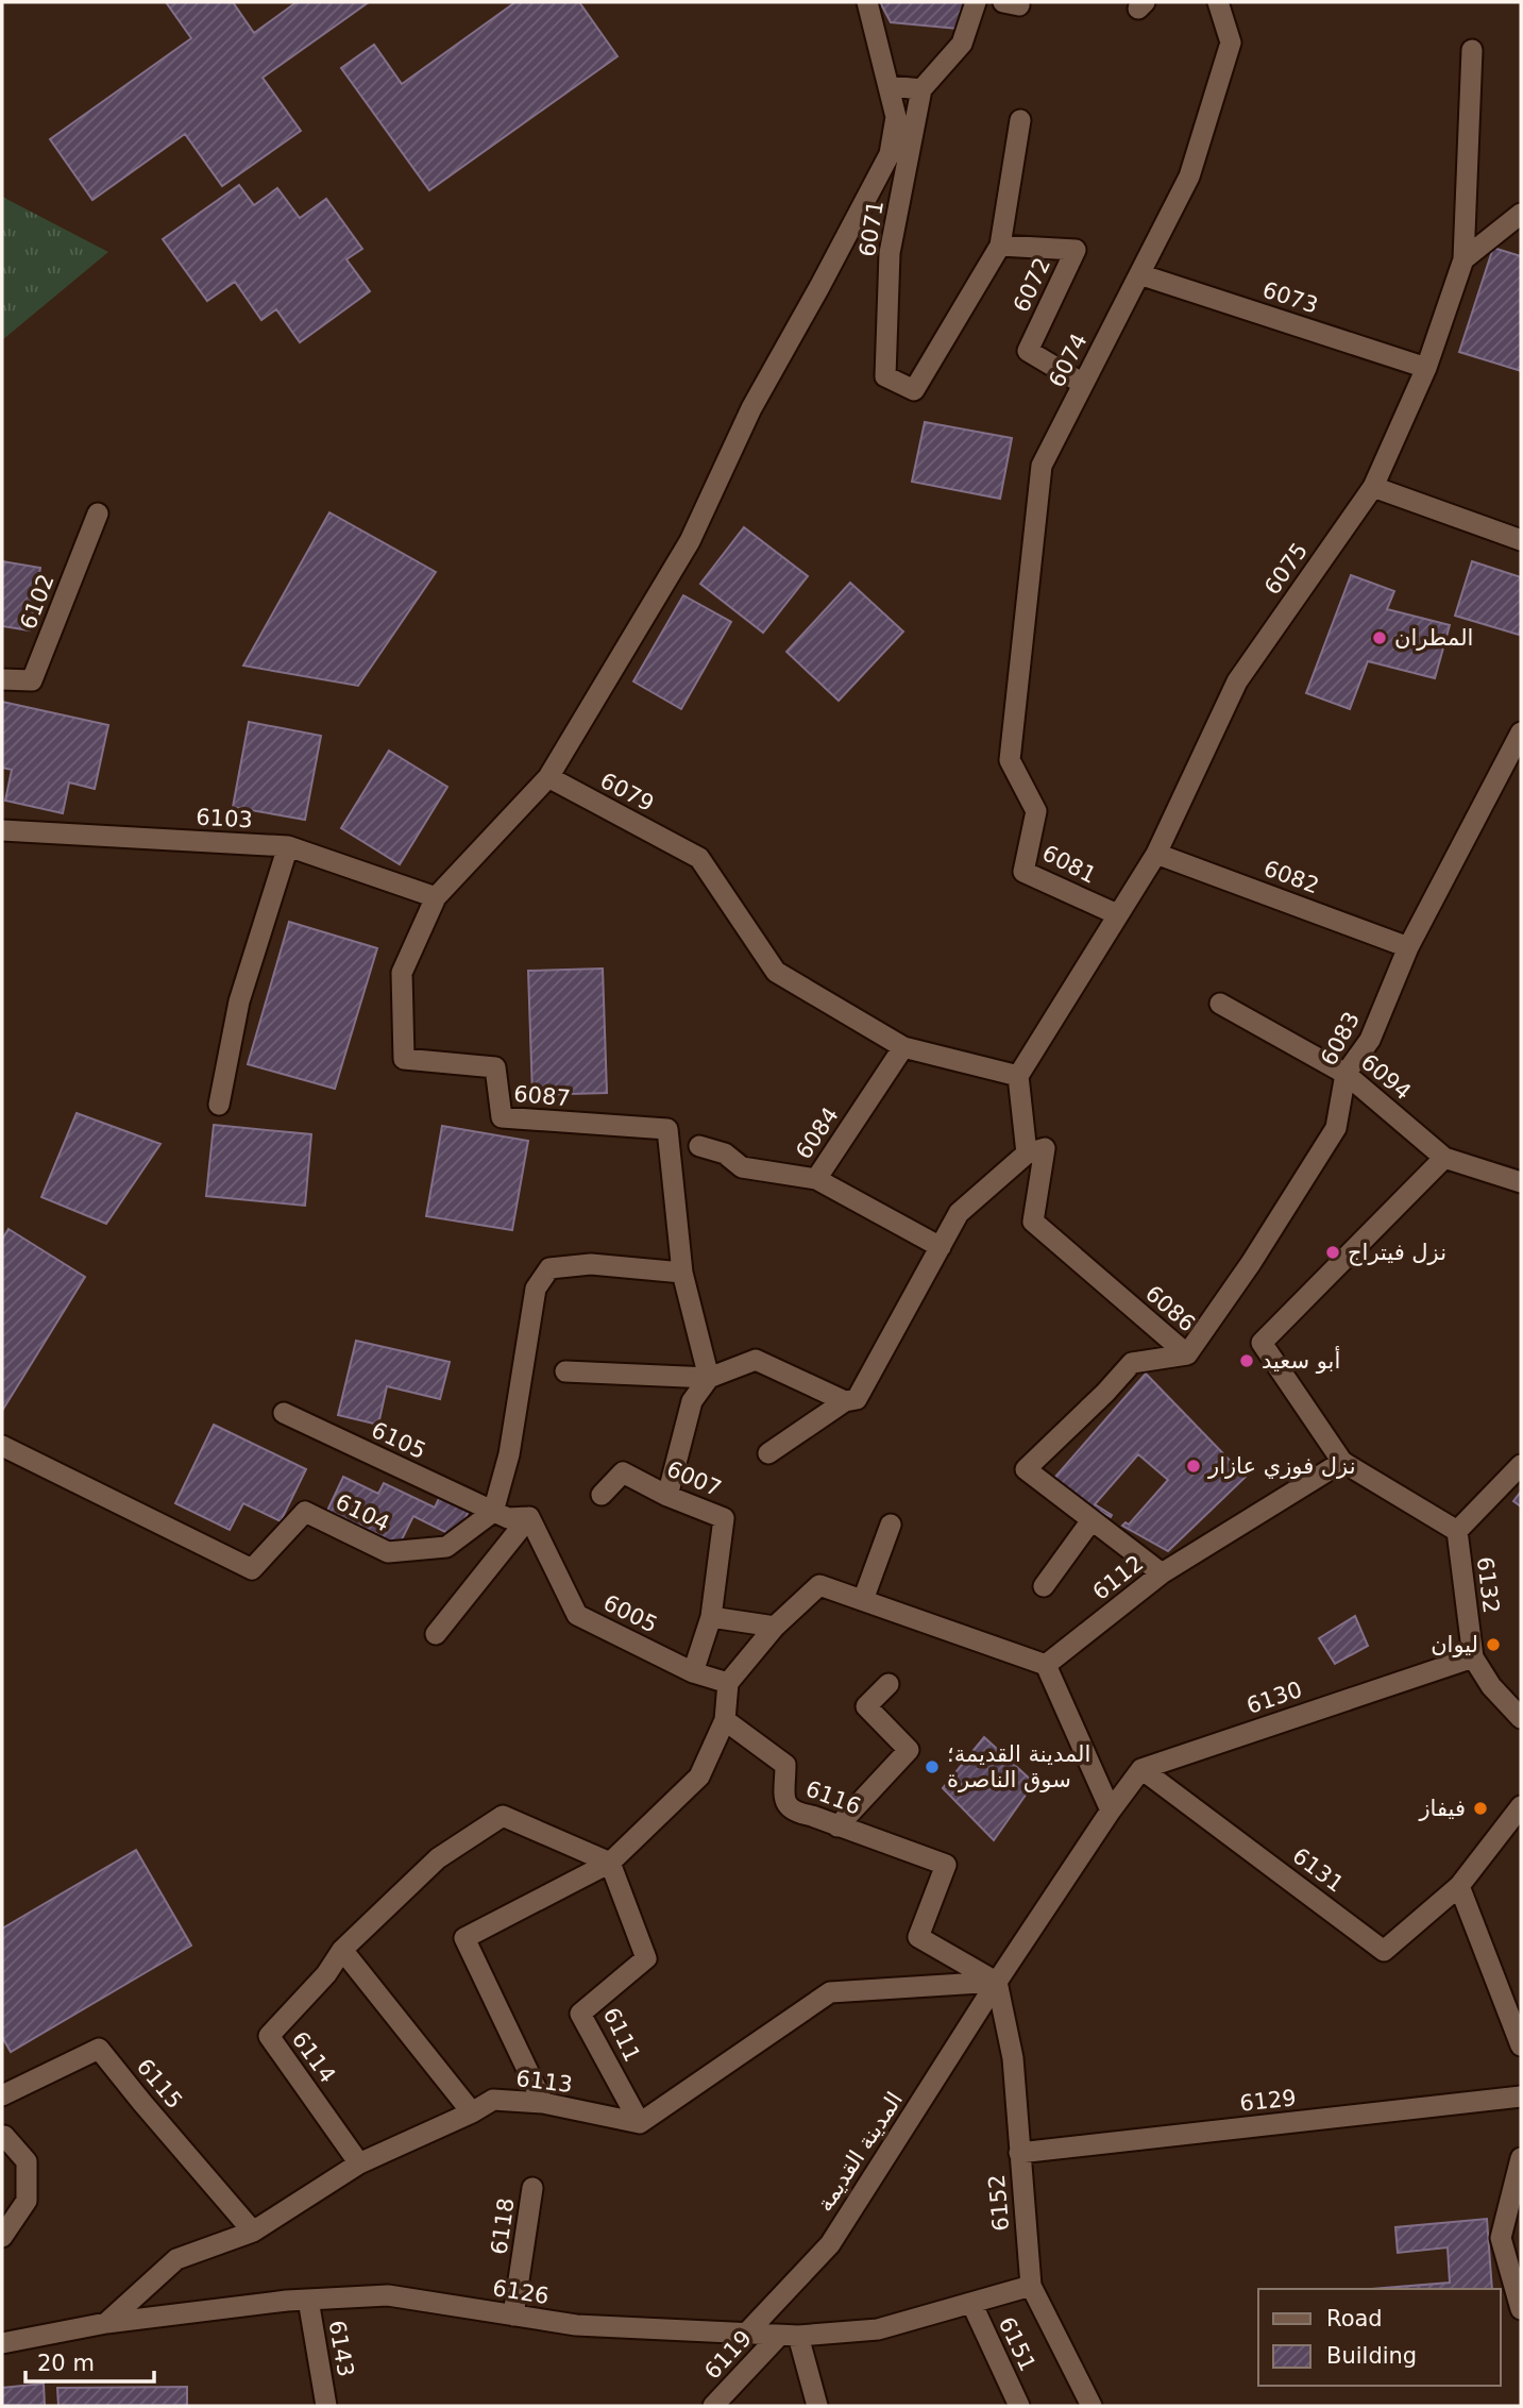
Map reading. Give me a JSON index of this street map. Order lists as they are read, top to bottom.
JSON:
{
  "streets": {
    "street": [
      "6071",
      "6072",
      "6073",
      "6074",
      "6075",
      "6102",
      "6079",
      "6103",
      "6081",
      "6082",
      "6083",
      "6094",
      "6087",
      "6084",
      "6086",
      "6105",
      "6007",
      "6104",
      "6112",
      "6132",
      "6005",
      "6130",
      "6116",
      "6131",
      "6111",
      "6114",
      "6113",
      "6115",
      "6129",
      "المدينة القديمة",
      "6152",
      "6118",
      "6126",
      "6151",
      "6143",
      "6119"
    ]
  },
  "crossings": [
    ["6071", "6072"],
    ["6072", "6074"],
    ["6073", "6074"],
    ["6073", "6075"],
    ["6074", "6081"],
    ["6075", "6079"],
    ["6075", "6081"],
    ["6075", "6082"],
    ["6079", "6087"],
    ["6079", "6084"],
    ["6103", "6087"],
    ["6082", "6083"],
    ["6083", "6094"],
    ["6083", "6086"],
    ["6086", "6112"],
    ["6105", "6104"],
    ["6007", "6005"],
    ["6132", "6130"],
    ["6130", "6131"],
    ["6116", "المدينة القديمة"],
    ["6116", "6152"],
    ["6111", "6113"],
    ["6114", "6113"],
    ["6113", "6115"],
    ["6113", "6126"],
    ["6129", "6152"],
    ["المدينة القديمة", "6152"],
    ["المدينة القديمة", "6126"],
    ["6152", "6126"],
    ["6118", "6126"],
    ["6126", "6151"],
    ["6126", "6143"],
    ["6126", "6119"]
  ],
  "places": [
    "المطران",
    "نزل فيتراج",
    "أبو سعيد",
    "نزل فوزي عازار",
    "ليوان",
    "المدينة القديمة؛ سوق الناصرة",
    "فيفاز"
  ],
  "legend": ["Road", "Building"],
  "scale_bar": "20 m"
}
